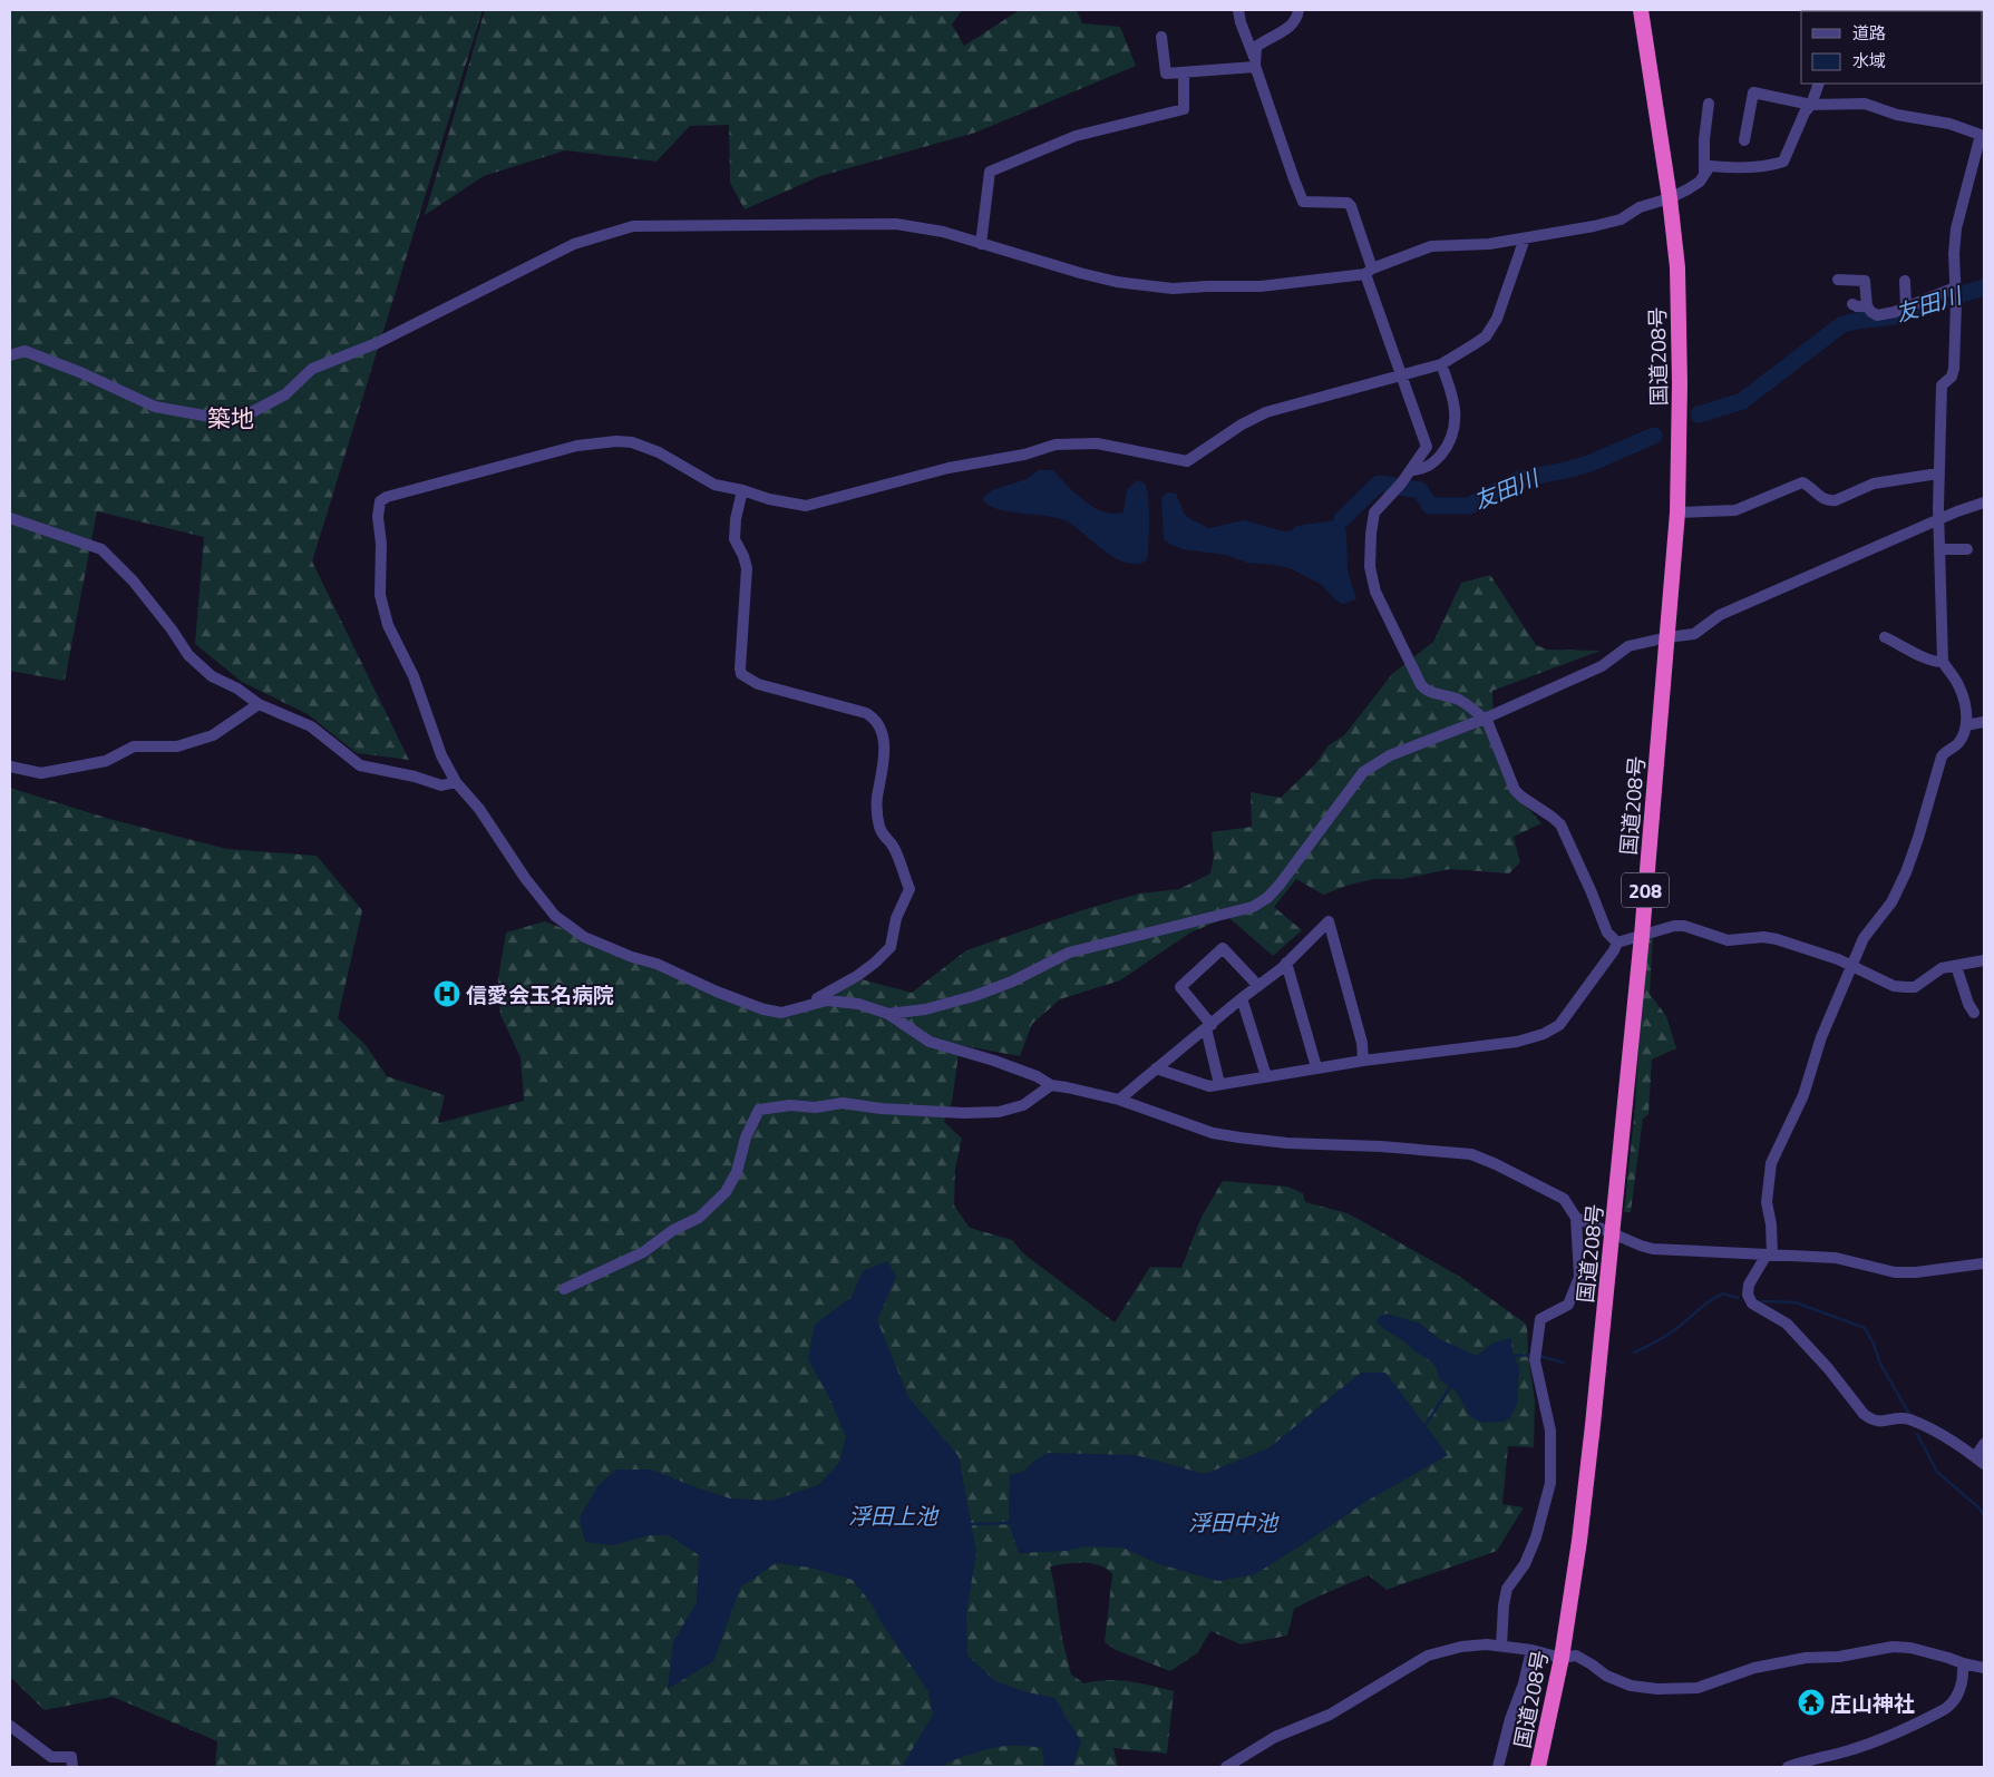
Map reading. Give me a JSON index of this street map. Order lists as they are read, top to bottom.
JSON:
{
  "streets": {
    "highway": ["国道208号", "208"]
  },
  "districts": ["築地"],
  "water": ["友田川", "浮田上池", "浮田中池"],
  "places": {
    "hospital": ["信愛会玉名病院"],
    "temple": ["庄山神社"]
  },
  "legend": ["道路", "水域"]
}
